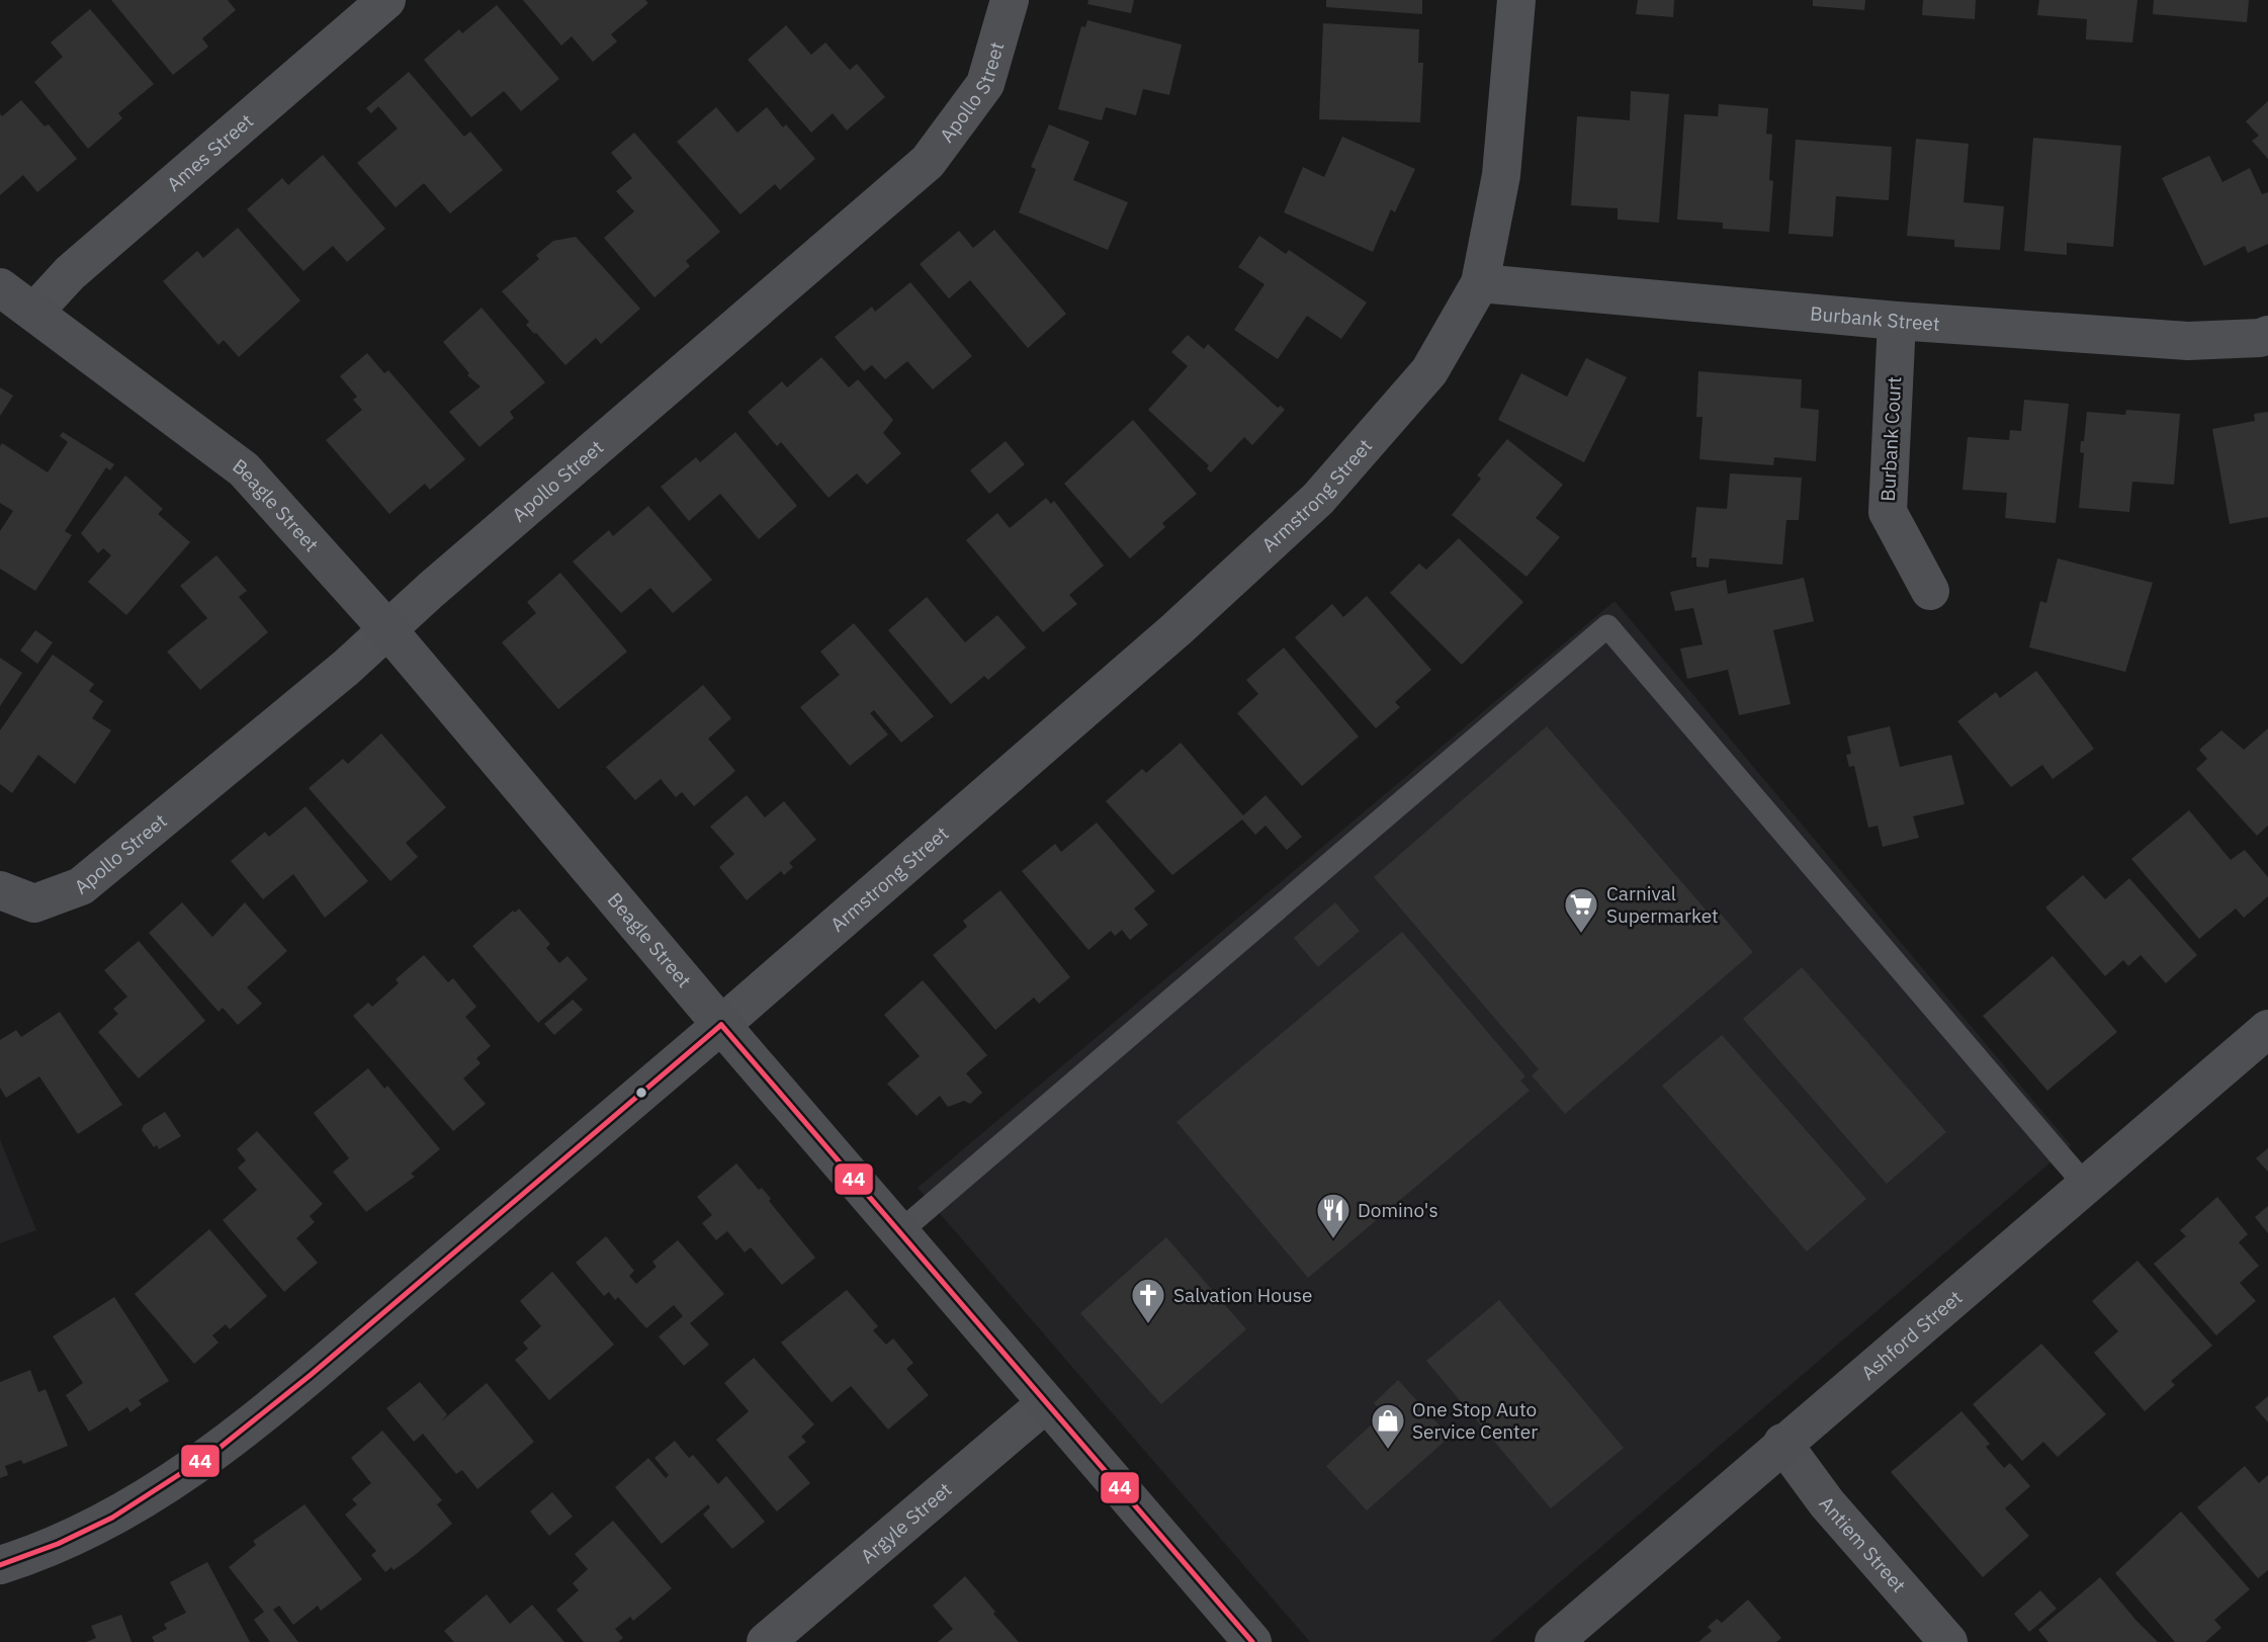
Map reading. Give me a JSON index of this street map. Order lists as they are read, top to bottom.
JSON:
{
  "streets": {
    "street": [
      "Apollo Street",
      "Ames Street",
      "Burbank Street",
      "Burbank Court",
      "Armstrong Street",
      "Beagle Street",
      "Ashford Street",
      "Argyle Street",
      "Antiem Street"
    ]
  },
  "crossings": [
    ["Apollo Street", "Beagle Street"],
    ["Ames Street", "Beagle Street"],
    ["Burbank Street", "Burbank Court"],
    ["Burbank Street", "Armstrong Street"],
    ["Armstrong Street", "Beagle Street"],
    ["Beagle Street", "Argyle Street"],
    ["Ashford Street", "Antiem Street"]
  ],
  "places": {
    "supermarket": ["Carnival Supermarket"],
    "restaurant": ["Domino's"],
    "church": ["Salvation House"],
    "shop": ["One Stop Auto Service Center"]
  },
  "lines": ["transit line 44"]
}
